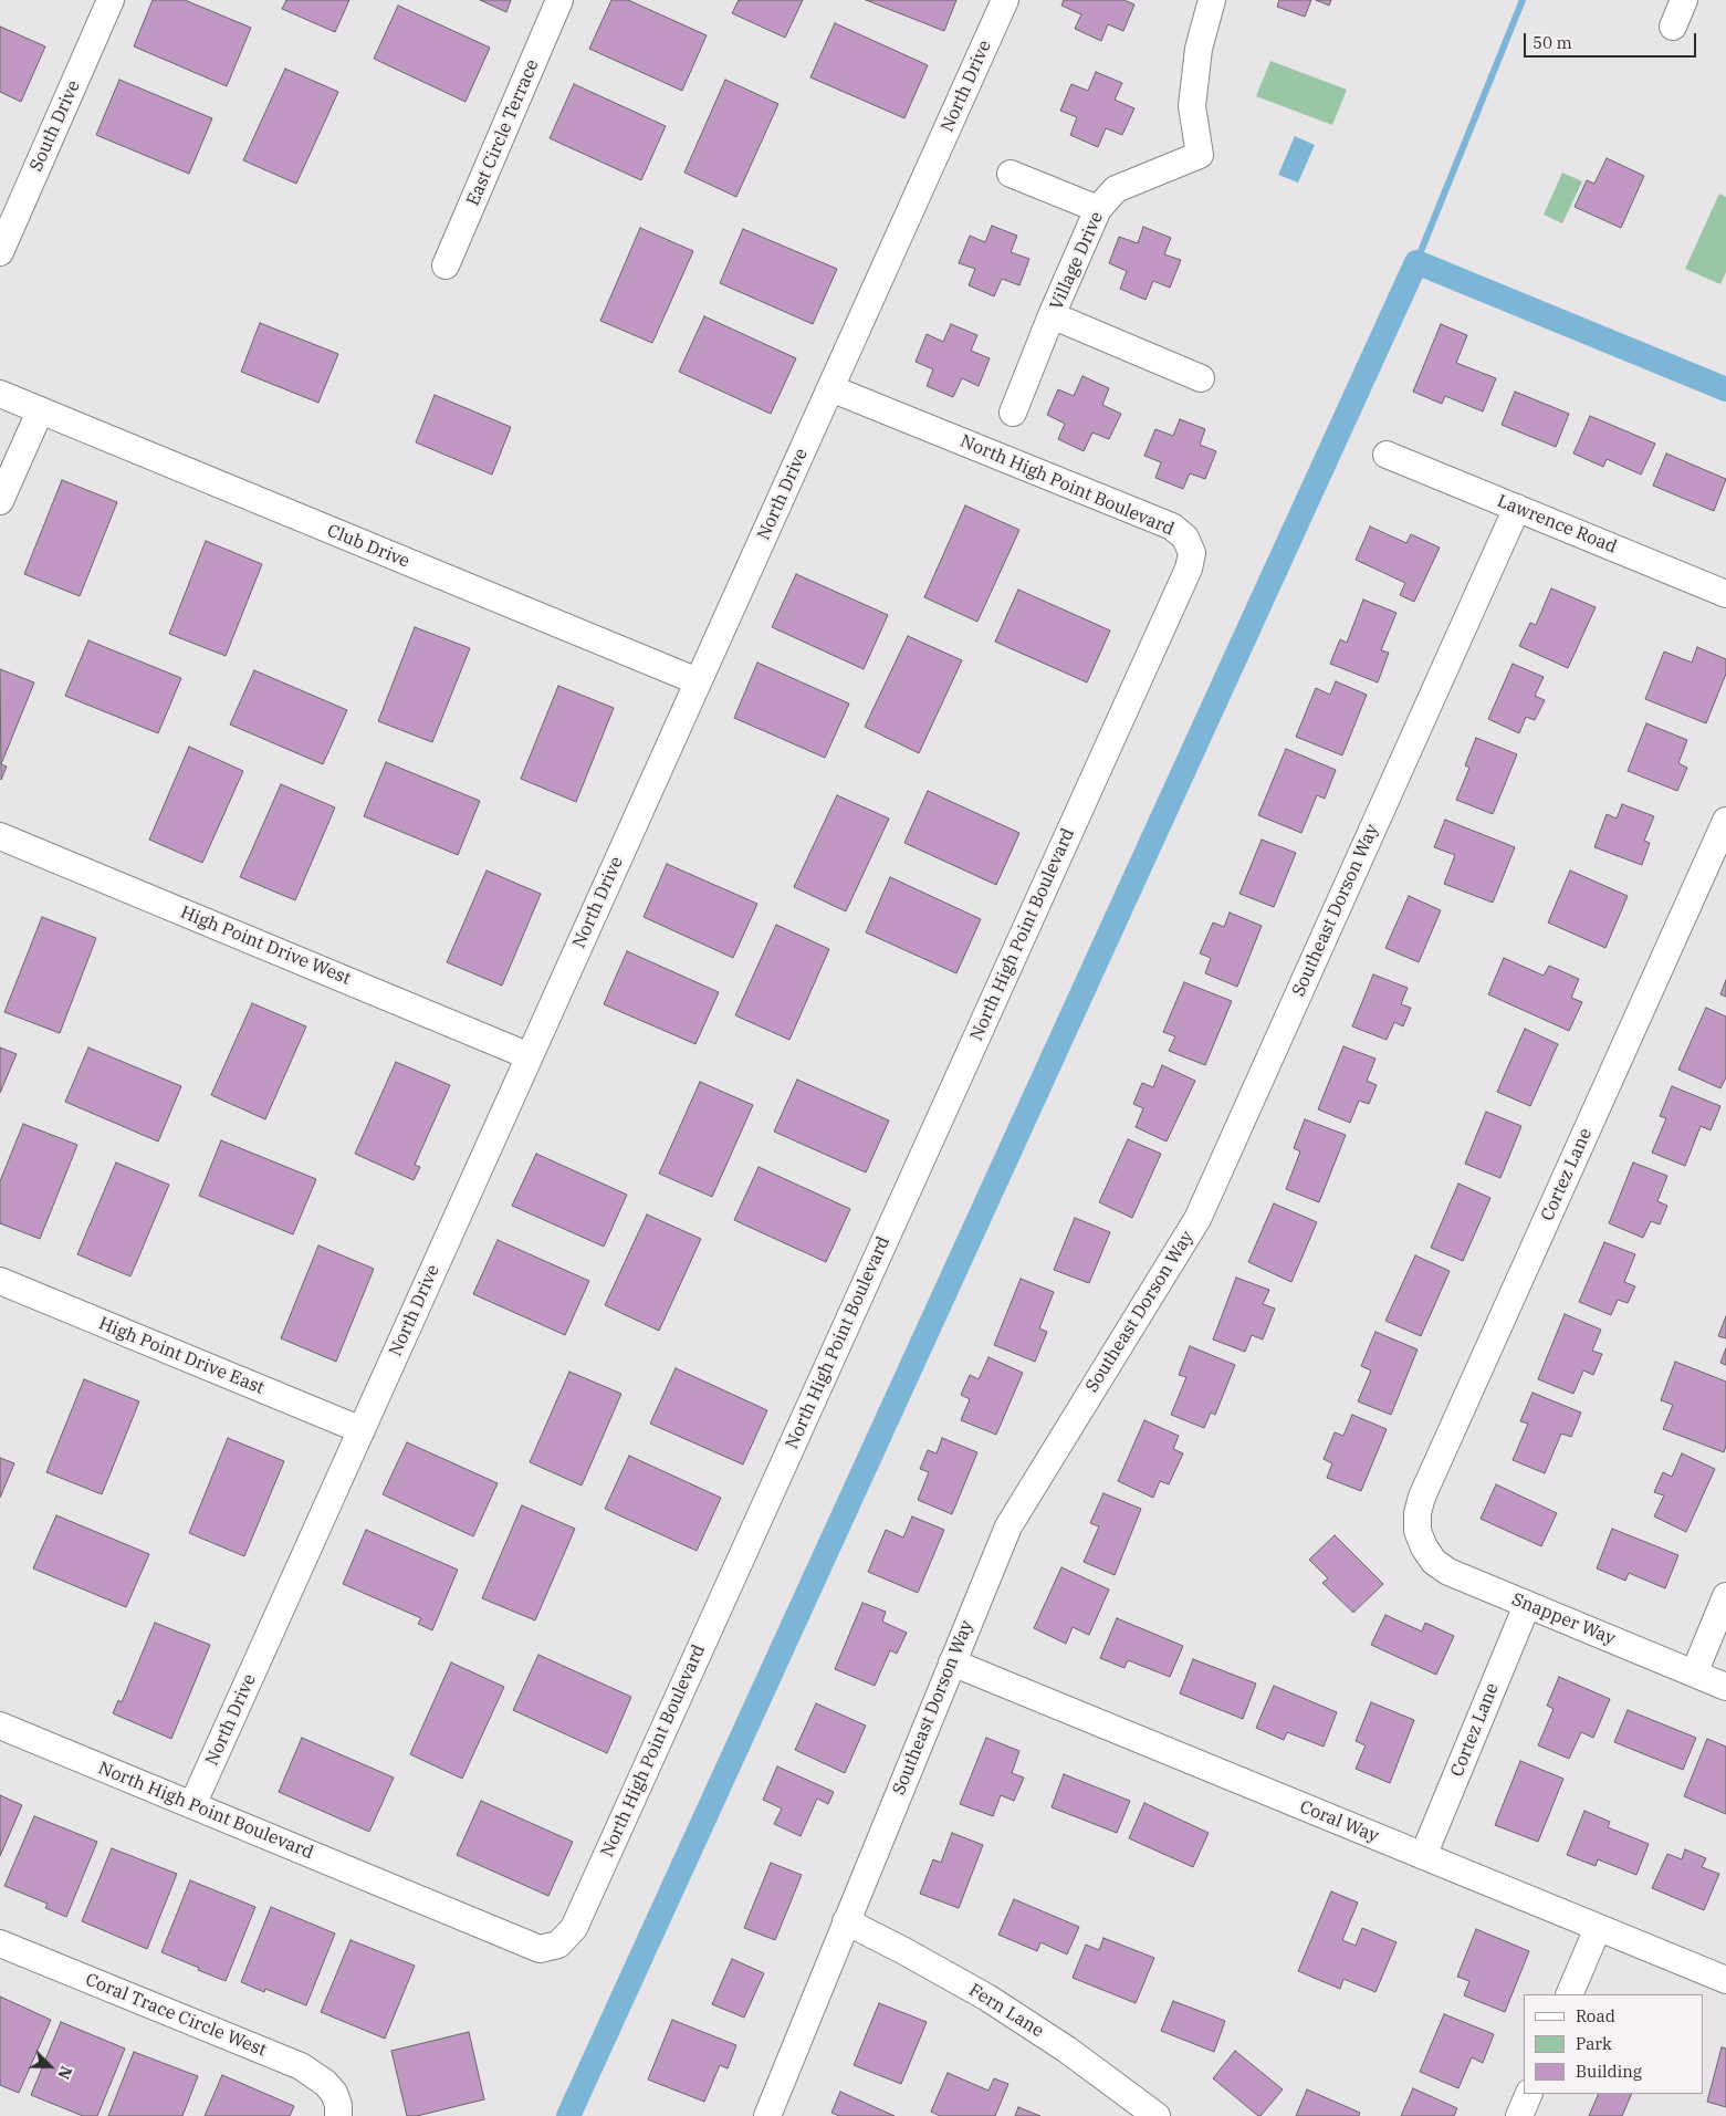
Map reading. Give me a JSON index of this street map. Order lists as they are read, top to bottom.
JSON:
{
  "streets": {
    "street": [
      "North Drive",
      "South Drive",
      "East Circle Terrace",
      "Village Drive",
      "North High Point Boulevard",
      "Lawrence Road",
      "Club Drive",
      "Southeast Dorson Way",
      "High Point Drive West",
      "Cortez Lane",
      "High Point Drive East",
      "Snapper Way",
      "Coral Way",
      "Fern Lane",
      "Coral Trace Circle West"
    ]
  },
  "crossings": [
    ["North Drive", "North High Point Boulevard"],
    ["North Drive", "Club Drive"],
    ["North Drive", "High Point Drive West"],
    ["North Drive", "High Point Drive East"],
    ["Lawrence Road", "Southeast Dorson Way"],
    ["Southeast Dorson Way", "Coral Way"],
    ["Southeast Dorson Way", "Fern Lane"],
    ["Cortez Lane", "Snapper Way"],
    ["Cortez Lane", "Coral Way"]
  ],
  "legend": ["Road", "Park", "Building"],
  "scale_bar": "50 m",
  "north": "bottom right"
}
